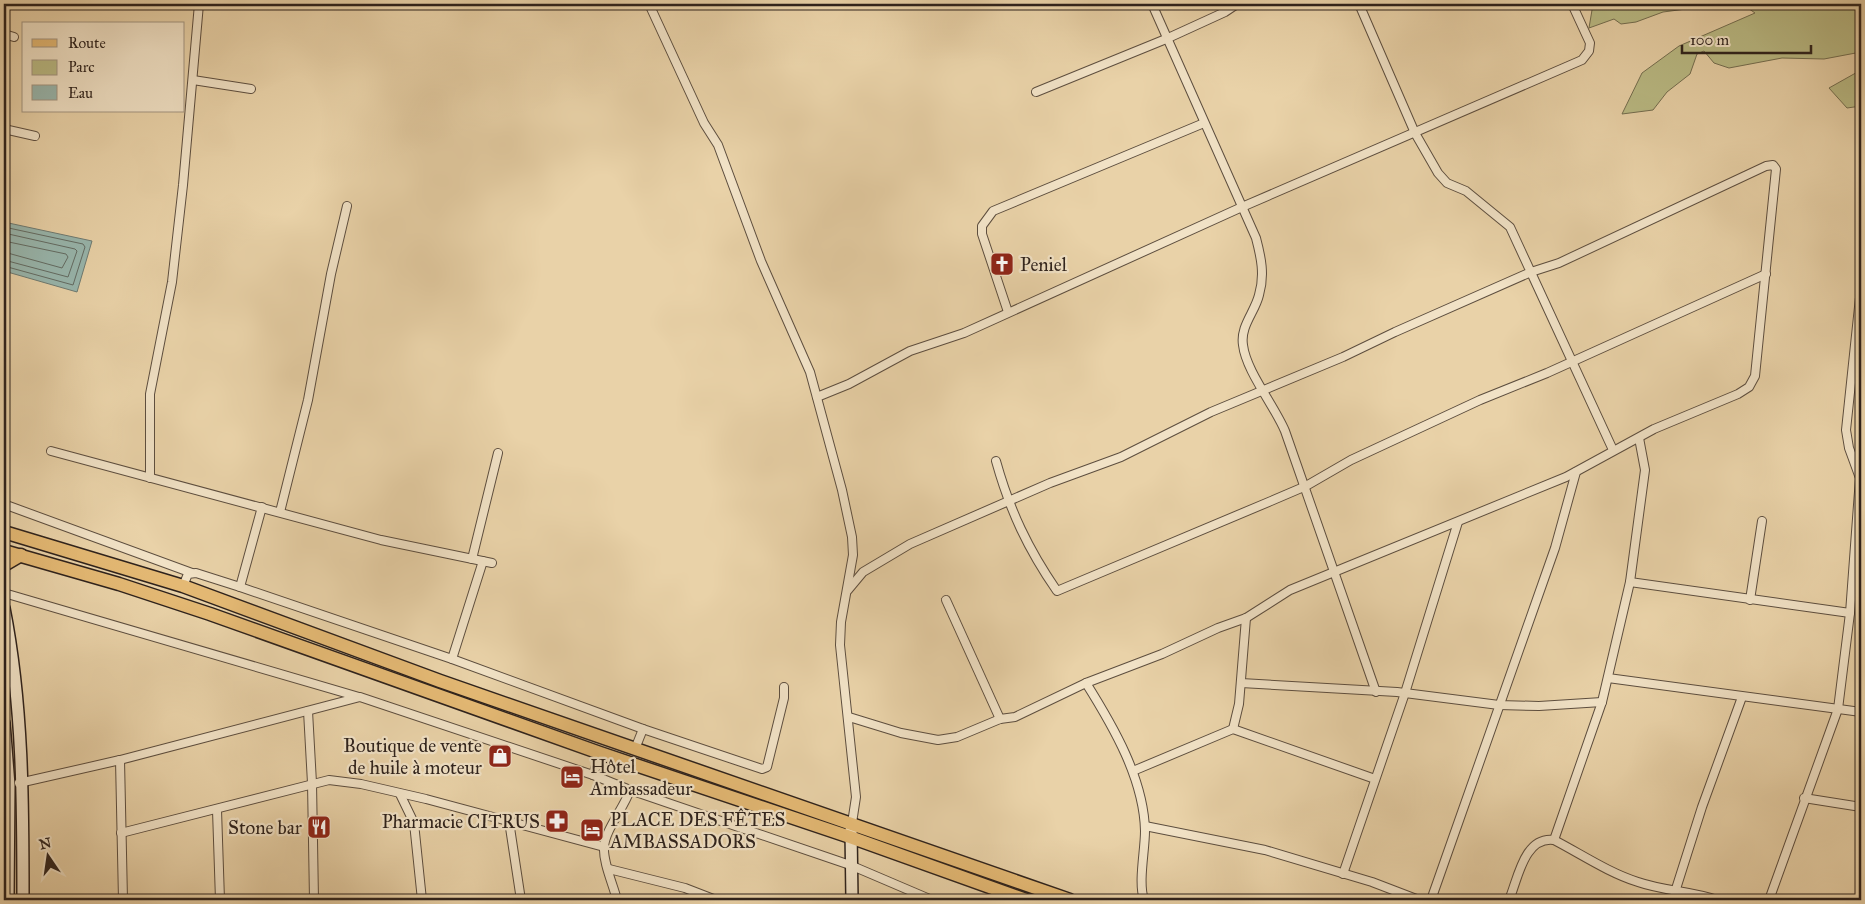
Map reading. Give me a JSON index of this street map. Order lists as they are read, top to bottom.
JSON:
{
  "places": {
    "church": ["Peniel"],
    "shop": ["Boutique de vente de huile à moteur"],
    "hotel": ["Hôtel Ambassadeur", "PLACE DES FÊTES AMBASSADORS"],
    "pharmacy": ["Pharmacie CITRUS"],
    "restaurant": ["Stone bar"]
  },
  "legend": ["Route", "Parc", "Eau"],
  "scale_bar": "100 m",
  "north": "top"
}
